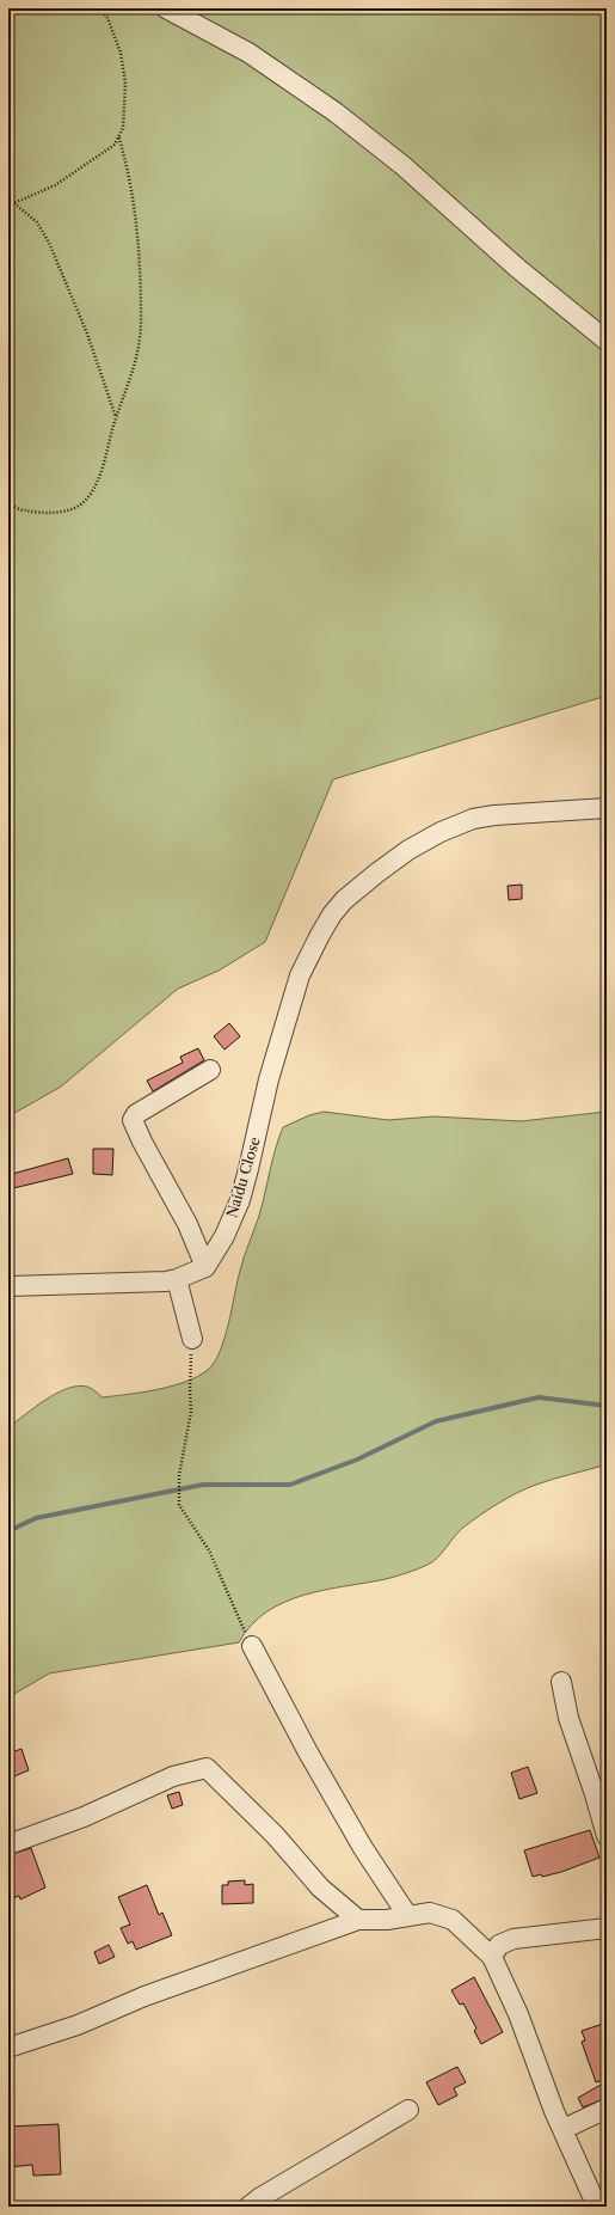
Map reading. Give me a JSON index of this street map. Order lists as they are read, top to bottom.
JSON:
{
  "streets": {
    "street": ["Naidu Close"]
  }
}
